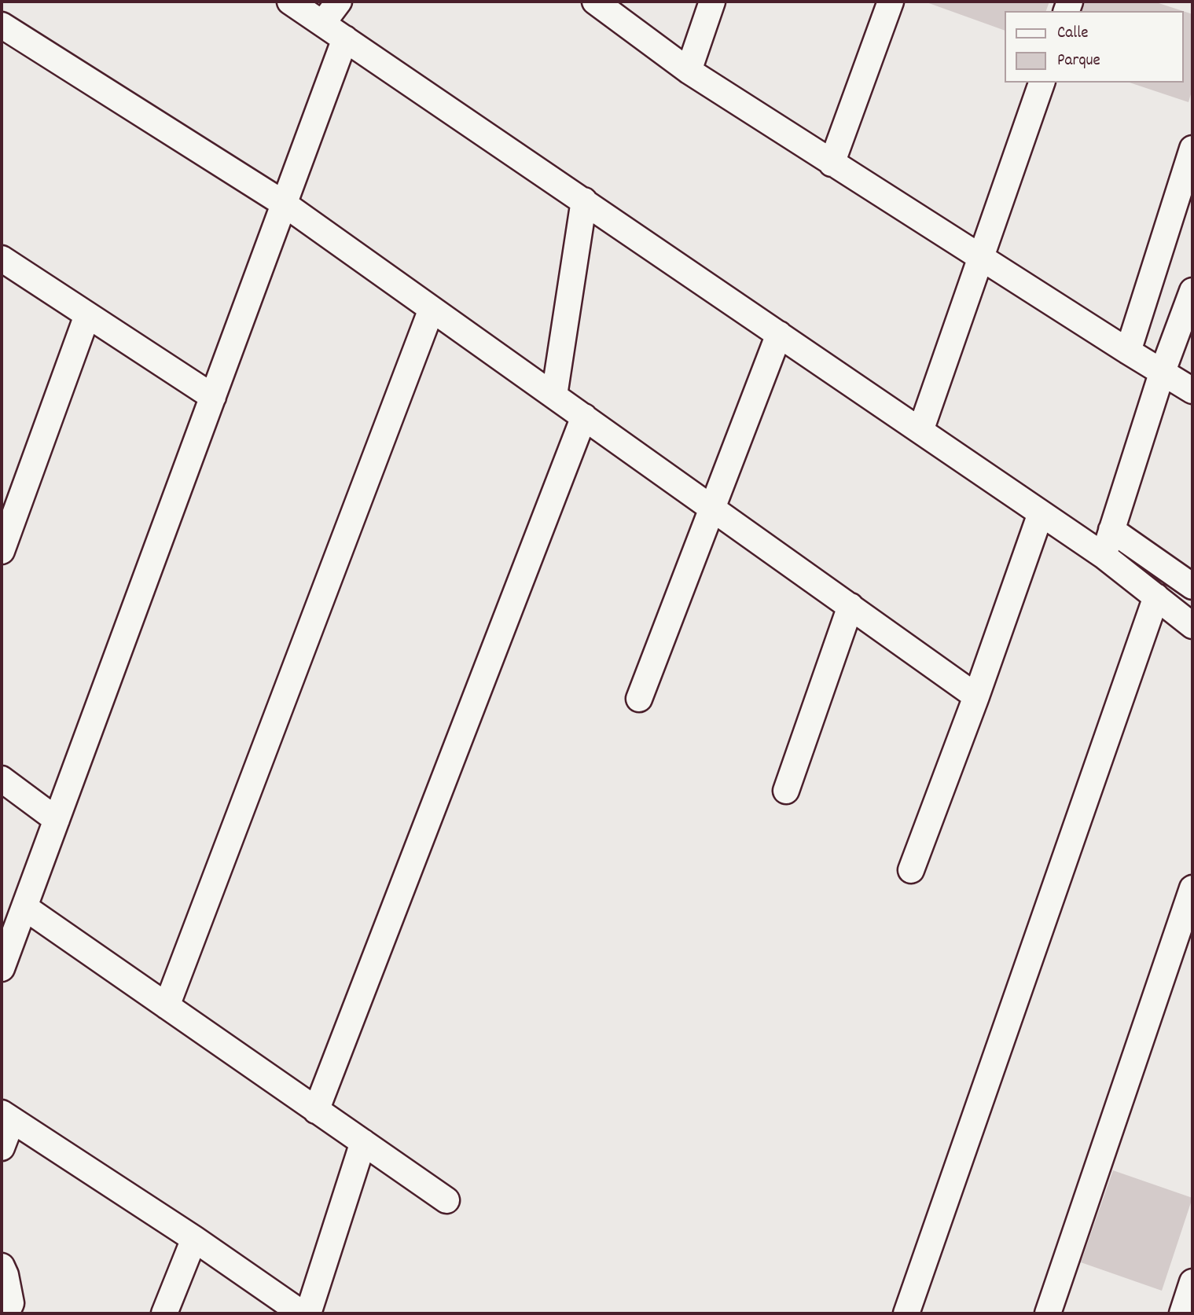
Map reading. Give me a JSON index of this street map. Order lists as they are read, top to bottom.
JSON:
{
  "legend": ["Calle", "Parque"]
}
